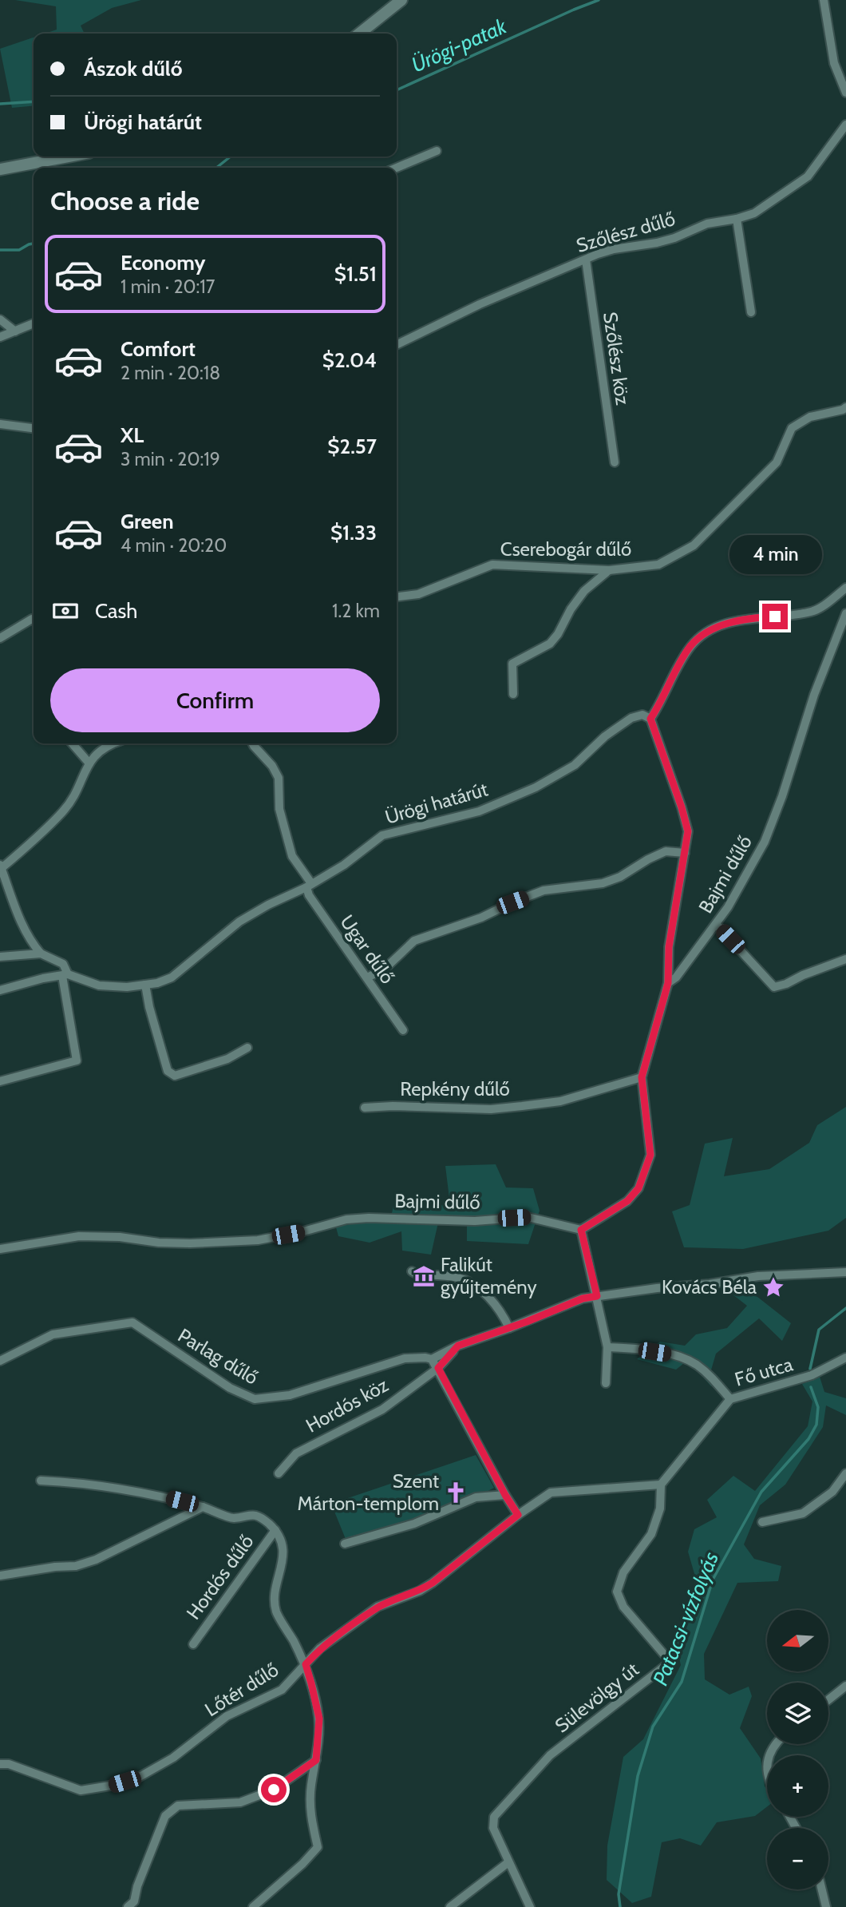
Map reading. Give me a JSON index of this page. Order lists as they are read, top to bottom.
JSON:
{
  "streets": {
    "street": [
      "Szőlész dűlő",
      "Szőlész köz",
      "Cserebogár dűlő",
      "Ürögi határút",
      "Bajmi dűlő",
      "Ugar dűlő",
      "Repkény dűlő",
      "Parlag dűlő",
      "Fő utca",
      "Hordós köz",
      "Hordós dűlő",
      "Lőtér dűlő",
      "Sülevölgy út"
    ]
  },
  "crossings": [
    ["Szőlész dűlő", "Szőlész köz"],
    ["Ürögi határút", "Ugar dűlő"],
    ["Bajmi dűlő", "Repkény dűlő"],
    ["Fő utca", "Lőtér dűlő"],
    ["Fő utca", "Sülevölgy út"],
    ["Hordós dűlő", "Lőtér dűlő"],
    ["Lőtér dűlő", "Sülevölgy út"]
  ],
  "water": ["Ürögi-patak", "Patacsi-vízfolyás"],
  "places": {
    "museum": ["Falikút gyűjtemény"],
    "place": ["Kovács Béla"],
    "church": ["Szent Márton-templom"]
  },
  "north": "left",
  "page": {
    "banner": ["Ászok dűlő", "Ürögi határút"],
    "heading": "Choose a ride",
    "list": [
      {
        "name": "Economy",
        "note": "1 min · 20:17",
        "value": "$1.51"
      },
      {
        "name": "Comfort",
        "note": "2 min · 20:18",
        "value": "$2.04"
      },
      {
        "name": "XL",
        "note": "3 min · 20:19",
        "value": "$2.57"
      },
      {
        "name": "Green",
        "note": "4 min · 20:20",
        "value": "$1.33"
      }
    ],
    "bubble": "4 min",
    "pay": ["Cash", "1.2 km"],
    "buttons": "Confirm",
    "map_buttons": ["+", "−"]
  }
}
